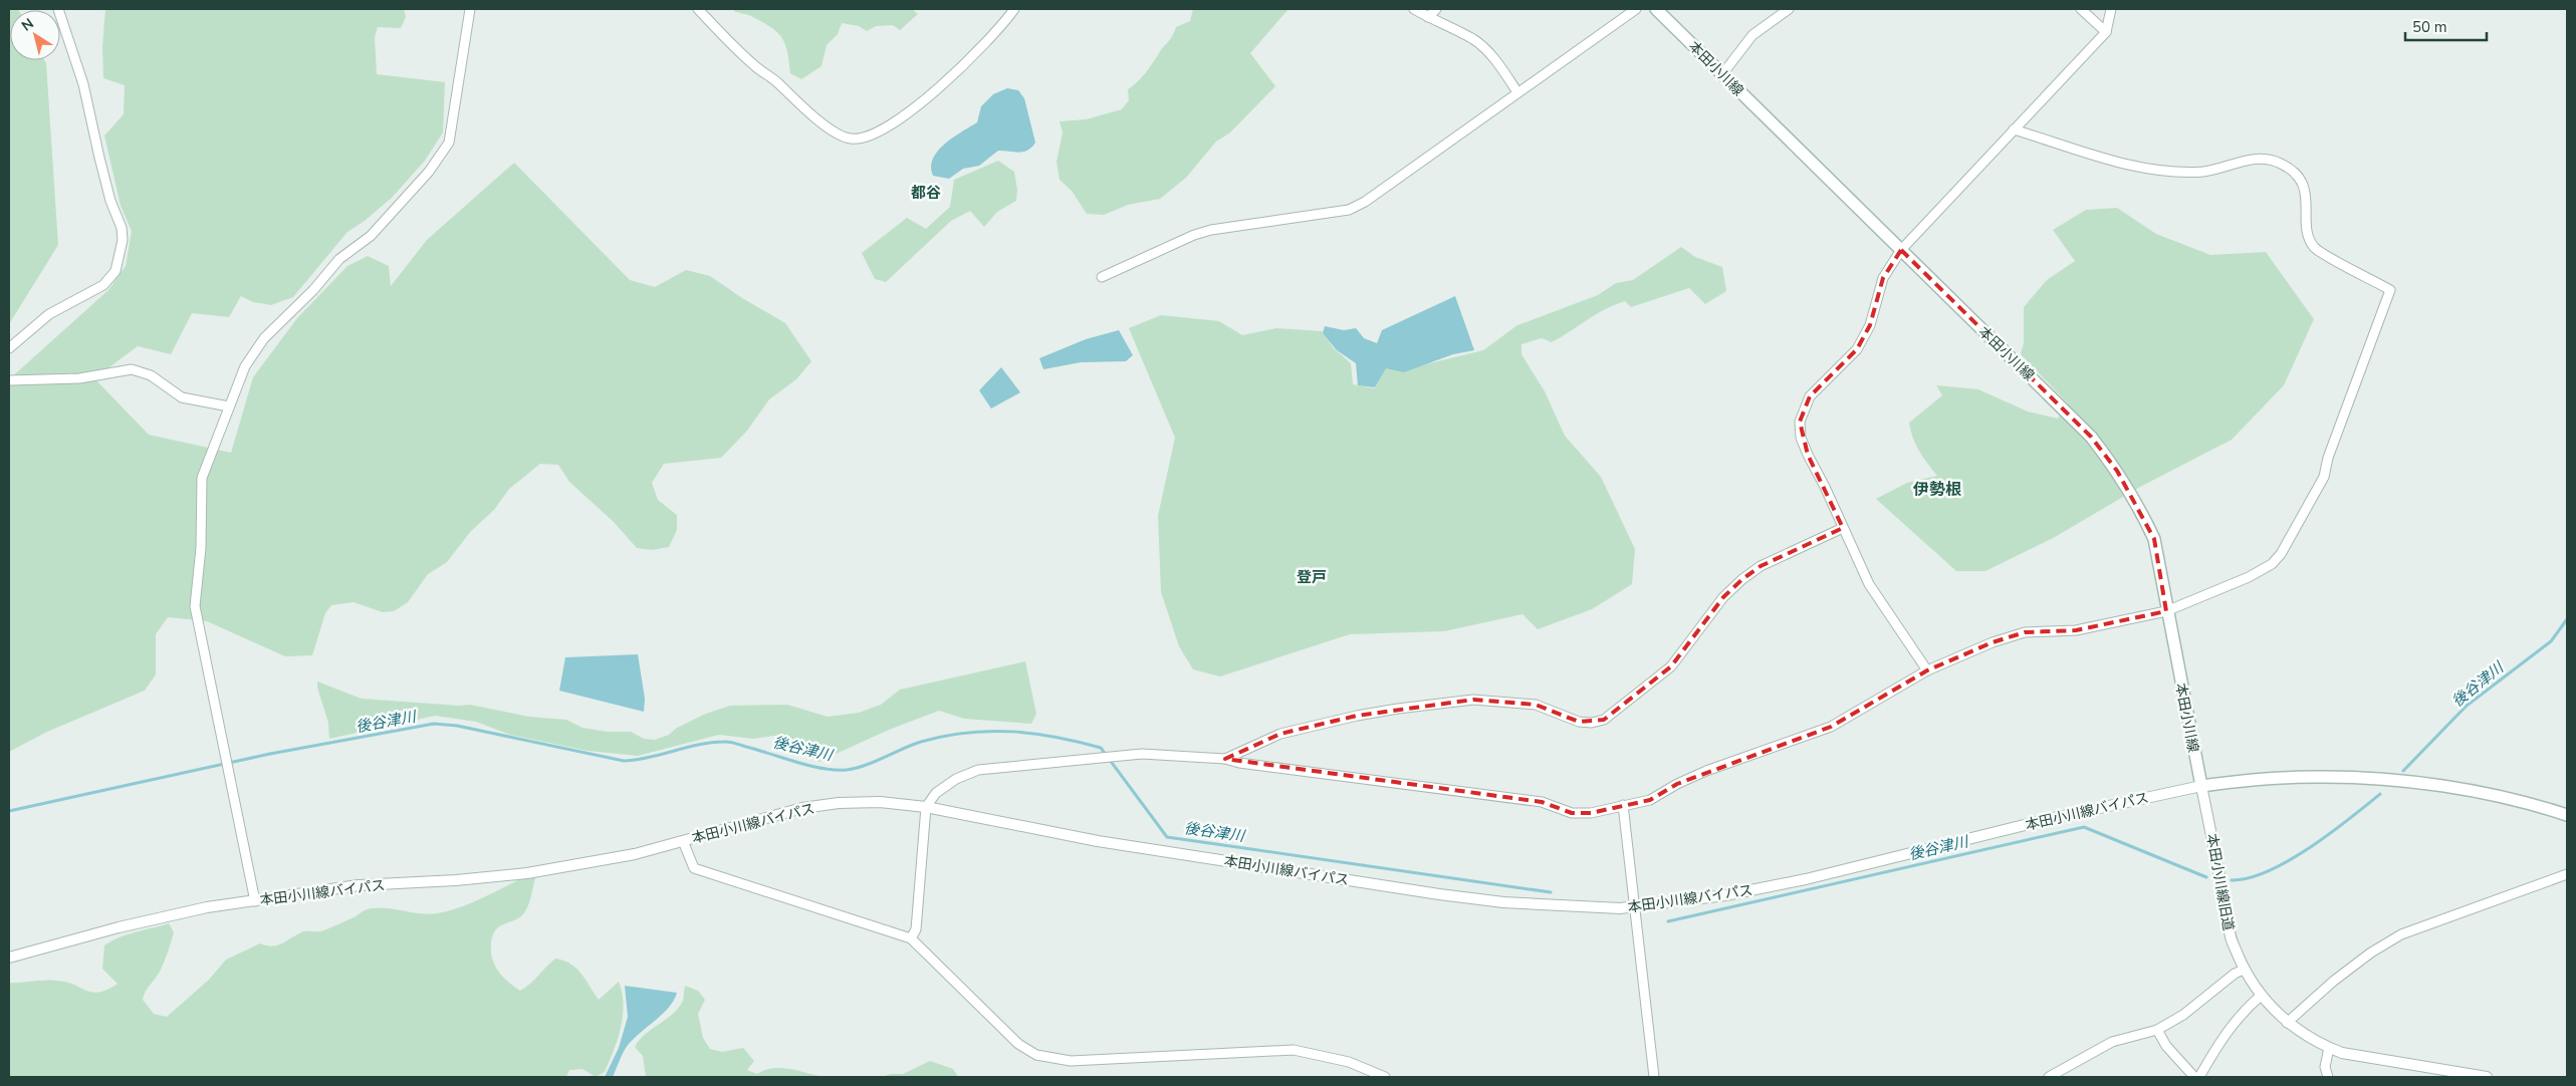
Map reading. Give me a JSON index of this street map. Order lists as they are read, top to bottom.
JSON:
{
  "streets": {
    "main road": ["本田小川線", "本田小川線バイパス"],
    "street": ["本田小川線旧道"]
  },
  "crossings": [
    ["本田小川線", "本田小川線バイパス"],
    ["本田小川線", "本田小川線旧道"],
    ["本田小川線バイパス", "本田小川線旧道"]
  ],
  "districts": ["都谷", "伊勢根", "登戸"],
  "water": ["後谷津川"],
  "scale_bar": "50 m",
  "north": "top left"
}
